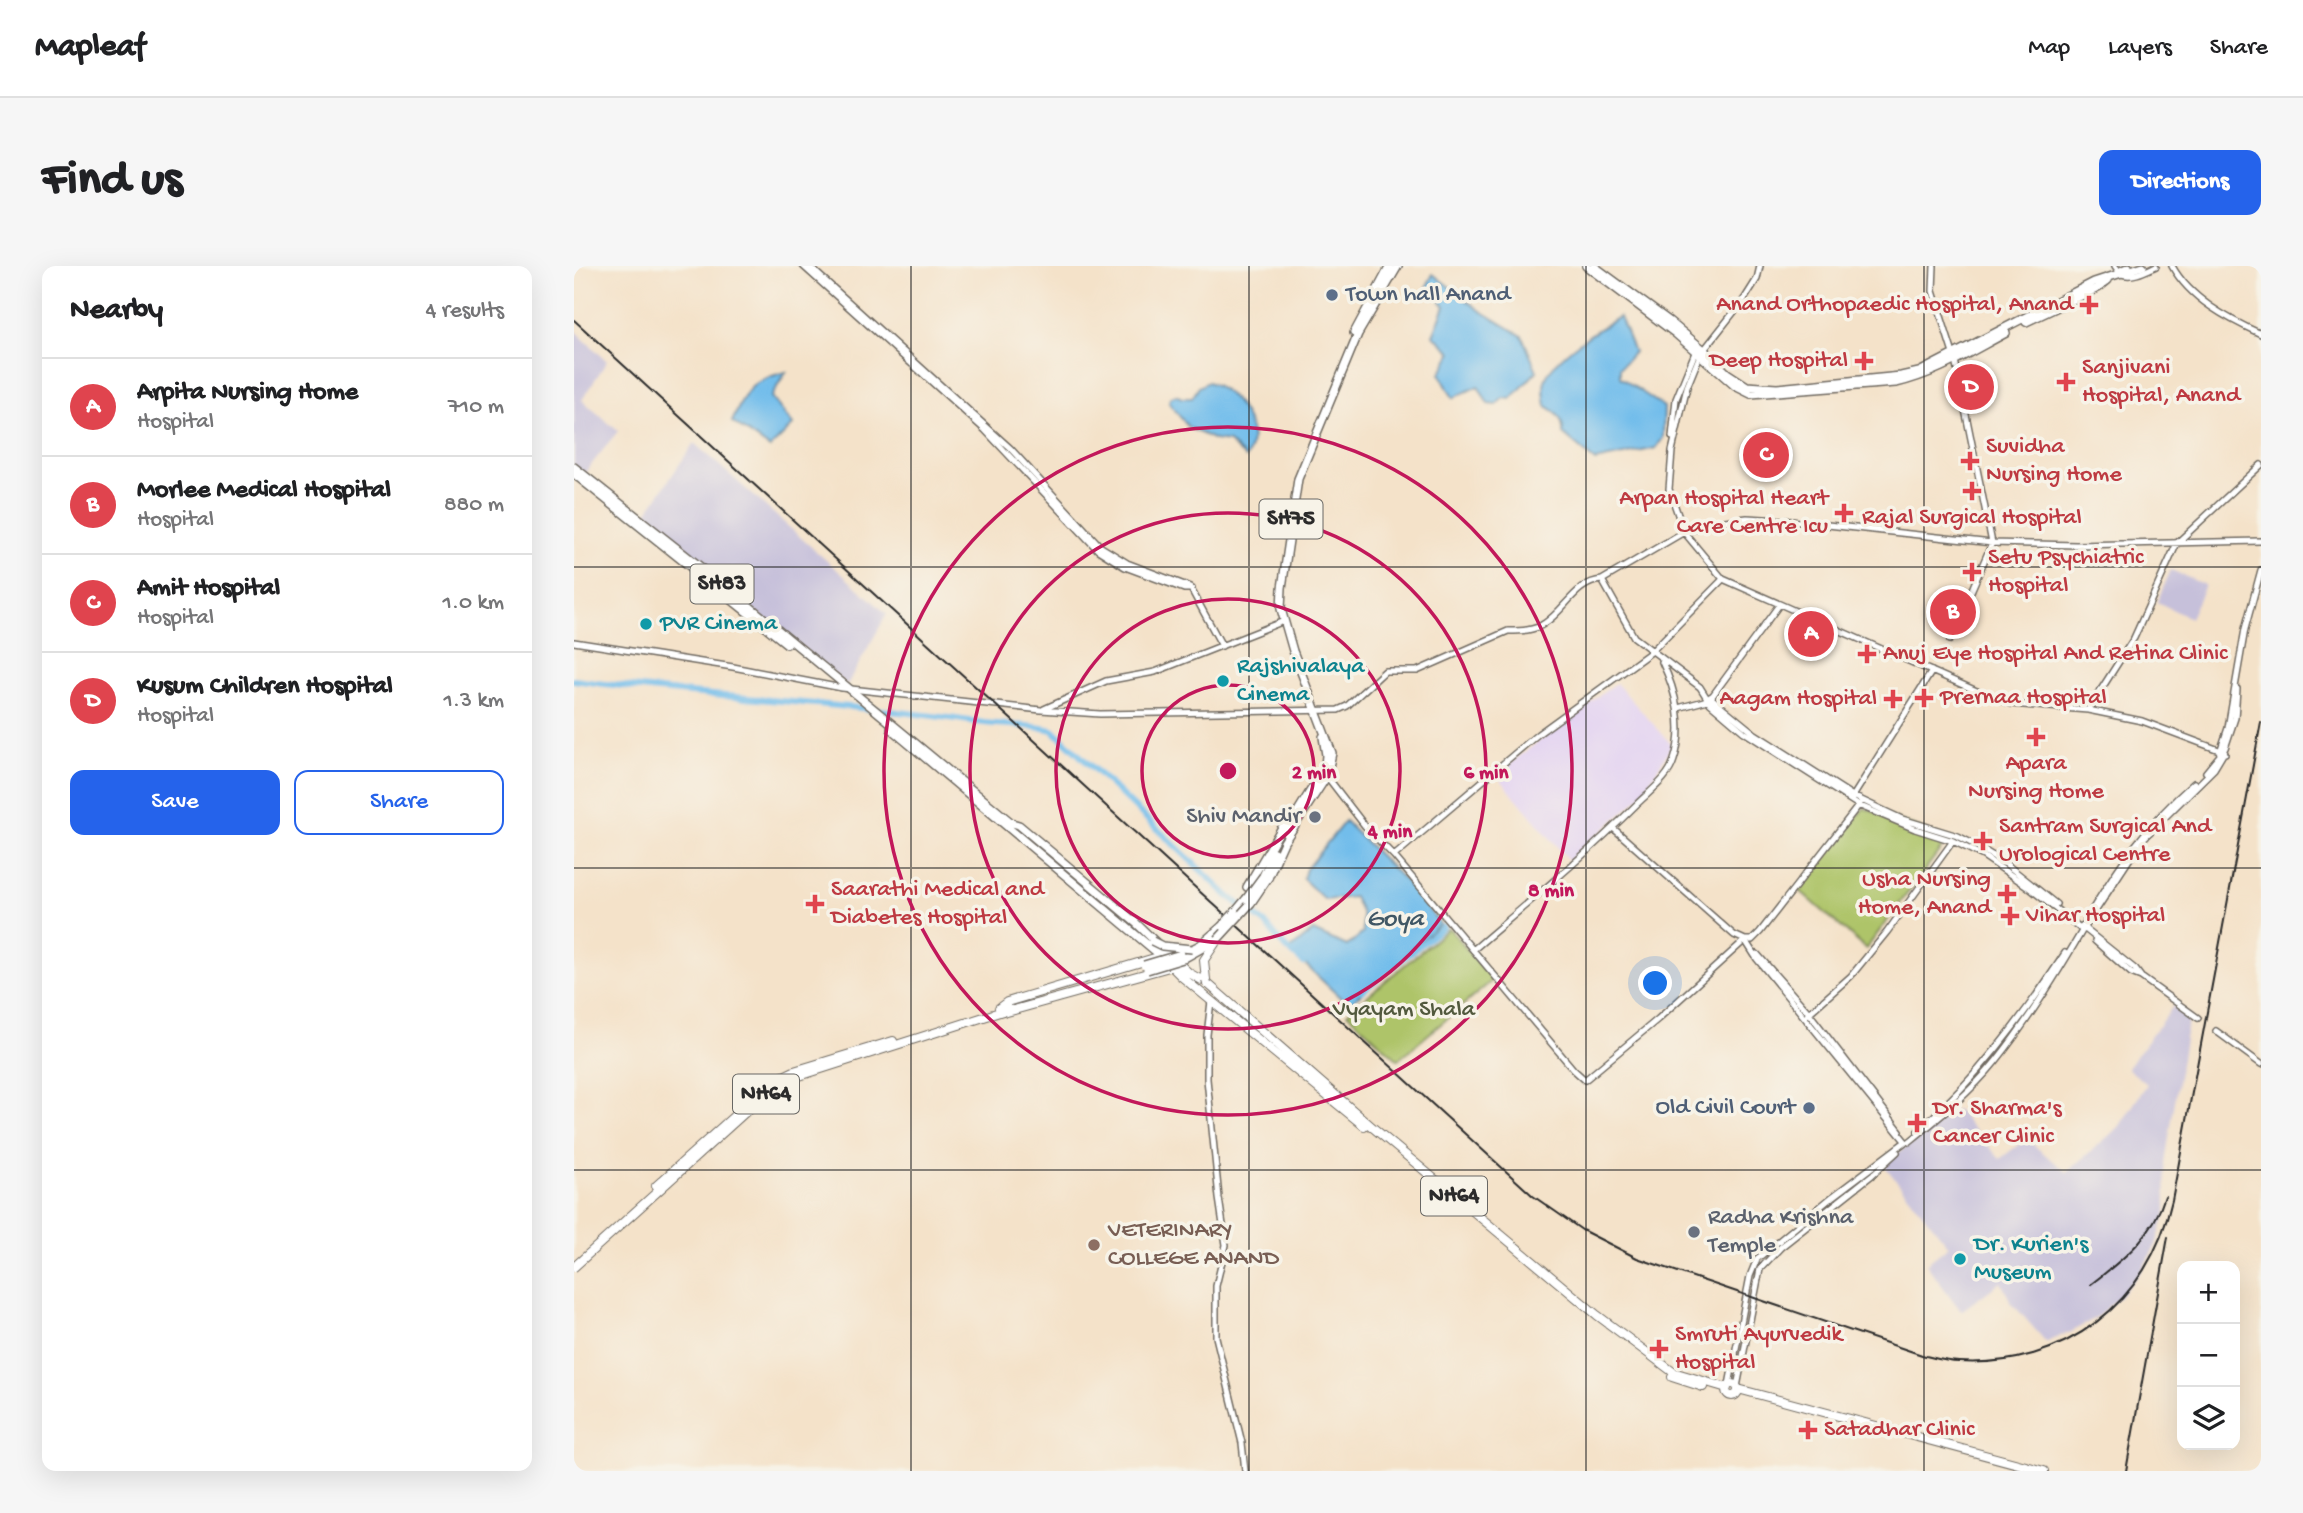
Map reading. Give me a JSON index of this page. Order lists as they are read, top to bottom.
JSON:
{
  "streets": {
    "highway": ["NH64"],
    "main road": ["SH75", "SH83"]
  },
  "crossings": [
    ["SH83", "NH64"]
  ],
  "water": ["Goya"],
  "parks": ["Vyayam Shala"],
  "places": {
    "other": [
      "Town hall Anand",
      "PVR Cinema",
      "Rajshivalaya Cinema",
      "Shiv Mandir",
      "Old Civil Court",
      "Radha Krishna Temple",
      "VETERINARY COLLEGE ANAND",
      "Dr. Kurien's Museum"
    ],
    "health": [
      "Anand Orthopaedic Hospital, Anand",
      "Deep Hospital",
      "Sanjivani Hospital, Anand",
      "Suvidha Nursing Home",
      "Rajal Surgical Hospital",
      "Arpan Hospital Heart Care Centre Icu",
      "Setu Psychiatric Hospital",
      "Anuj Eye Hospital And Retina Clinic",
      "Prernaa Hospital",
      "Aagam Hospital",
      "Apara Nursing Home",
      "Santram Surgical And Urological Centre",
      "Usha Nursing Home, Anand",
      "Saarathi Medical and Diabetes Hospital",
      "Vihar Hospital",
      "Dr. Sharma's Cancer Clinic",
      "Smruti Ayurvedik Hospital",
      "Satadhar Clinic"
    ]
  },
  "page": {
    "header": "Mapleaf",
    "nav": ["Map", "Layers", "Share"],
    "buttons": [
      "Directions",
      ["Save", "Share"]
    ],
    "title": "Find us",
    "heading": ["Nearby", "4 results"],
    "list": [
      {
        "mark": "A",
        "name": "Arpita Nursing Home",
        "note": "Hospital",
        "value": "710 m"
      },
      {
        "mark": "B",
        "name": "Morlee Medical Hospital",
        "note": "Hospital",
        "value": "880 m"
      },
      {
        "mark": "C",
        "name": "Amit Hospital",
        "note": "Hospital",
        "value": "1.0 km"
      },
      {
        "mark": "D",
        "name": "Kusum Children Hospital",
        "note": "Hospital",
        "value": "1.3 km"
      }
    ],
    "pins": [
      "D",
      "C",
      "B",
      "A"
    ],
    "map_buttons": ["+", "−"]
  },
  "rings": [
    "2 min",
    "6 min",
    "4 min",
    "8 min"
  ]
}
